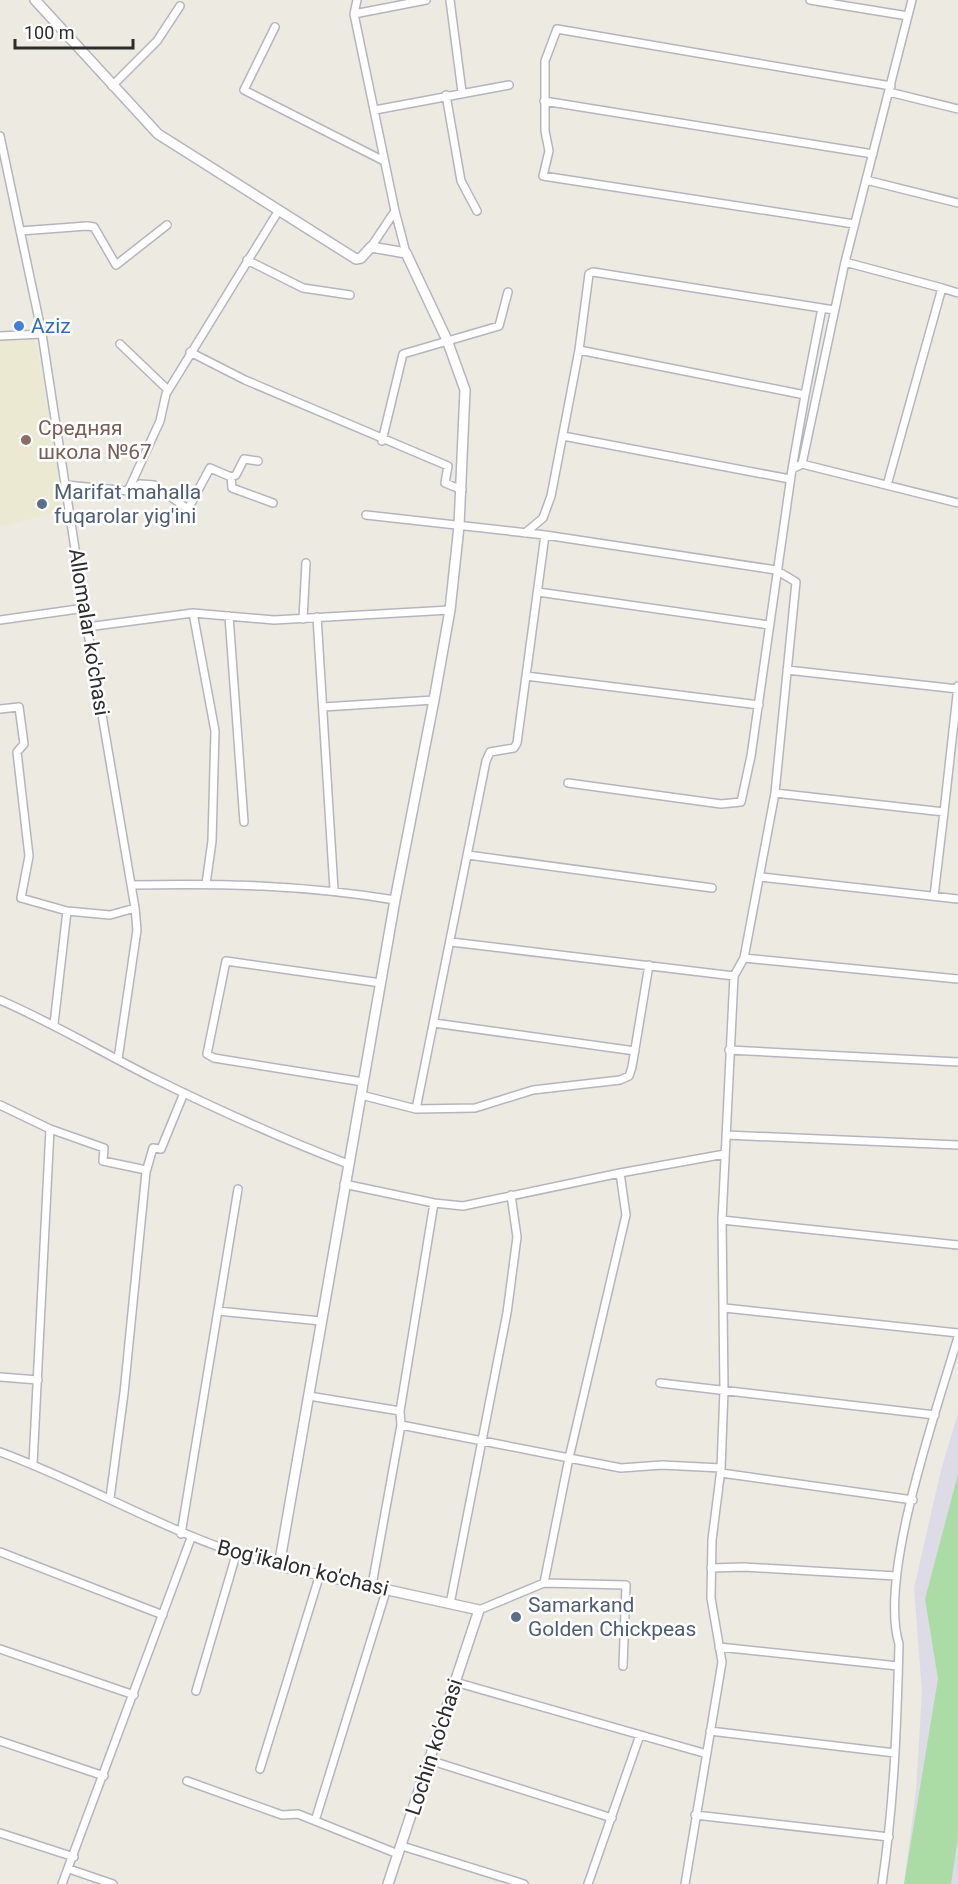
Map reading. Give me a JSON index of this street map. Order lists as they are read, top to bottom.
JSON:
{
  "streets": {
    "street": ["Allomalar ko'chasi", "Bog'ikalon ko'chasi", "Lochin ko'chasi"]
  },
  "crossings": [
    ["Bog'ikalon ko'chasi", "Lochin ko'chasi"]
  ],
  "places": [
    "Aziz",
    "Средняя школа №67",
    "Marifat mahalla fuqarolar yig'ini",
    "Samarkand Golden Chickpeas"
  ],
  "scale_bar": "100 m"
}
